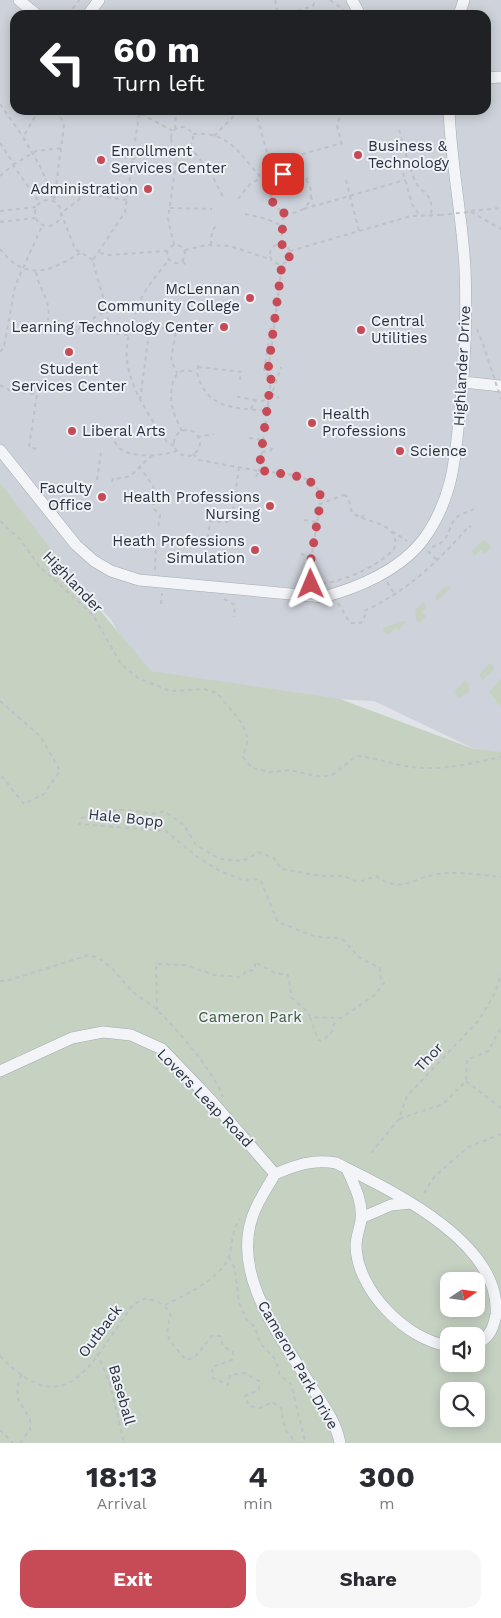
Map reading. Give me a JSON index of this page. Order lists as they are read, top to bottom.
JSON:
{
  "streets": {
    "street": ["Highlander Drive", "Lovers Leap Road", "Cameron Park Drive"],
    "path": [
      "Highlander",
      "Hale Bopp",
      "Thor",
      "Outback",
      "Baseball"
    ]
  },
  "crossings": [
    ["Lovers Leap Road", "Cameron Park Drive"],
    ["Outback", "Baseball"]
  ],
  "parks": ["Cameron Park"],
  "places": [
    "Business & Technology",
    "Enrollment Services Center",
    "Administration",
    "McLennan Community College",
    "Learning Technology Center",
    "Central Utilities",
    "Student Services Center",
    "Health Professions",
    "Liberal Arts",
    "Science",
    "Faculty Office",
    "Health Professions Nursing",
    "Heath Professions Simulation"
  ],
  "north": "right",
  "page": {
    "turn": ["60 m", "Turn left"],
    "eta": [
      "18:13",
      "Arrival",
      "4",
      "min",
      "300",
      "m"
    ],
    "buttons": ["Exit", "Share"]
  }
}
